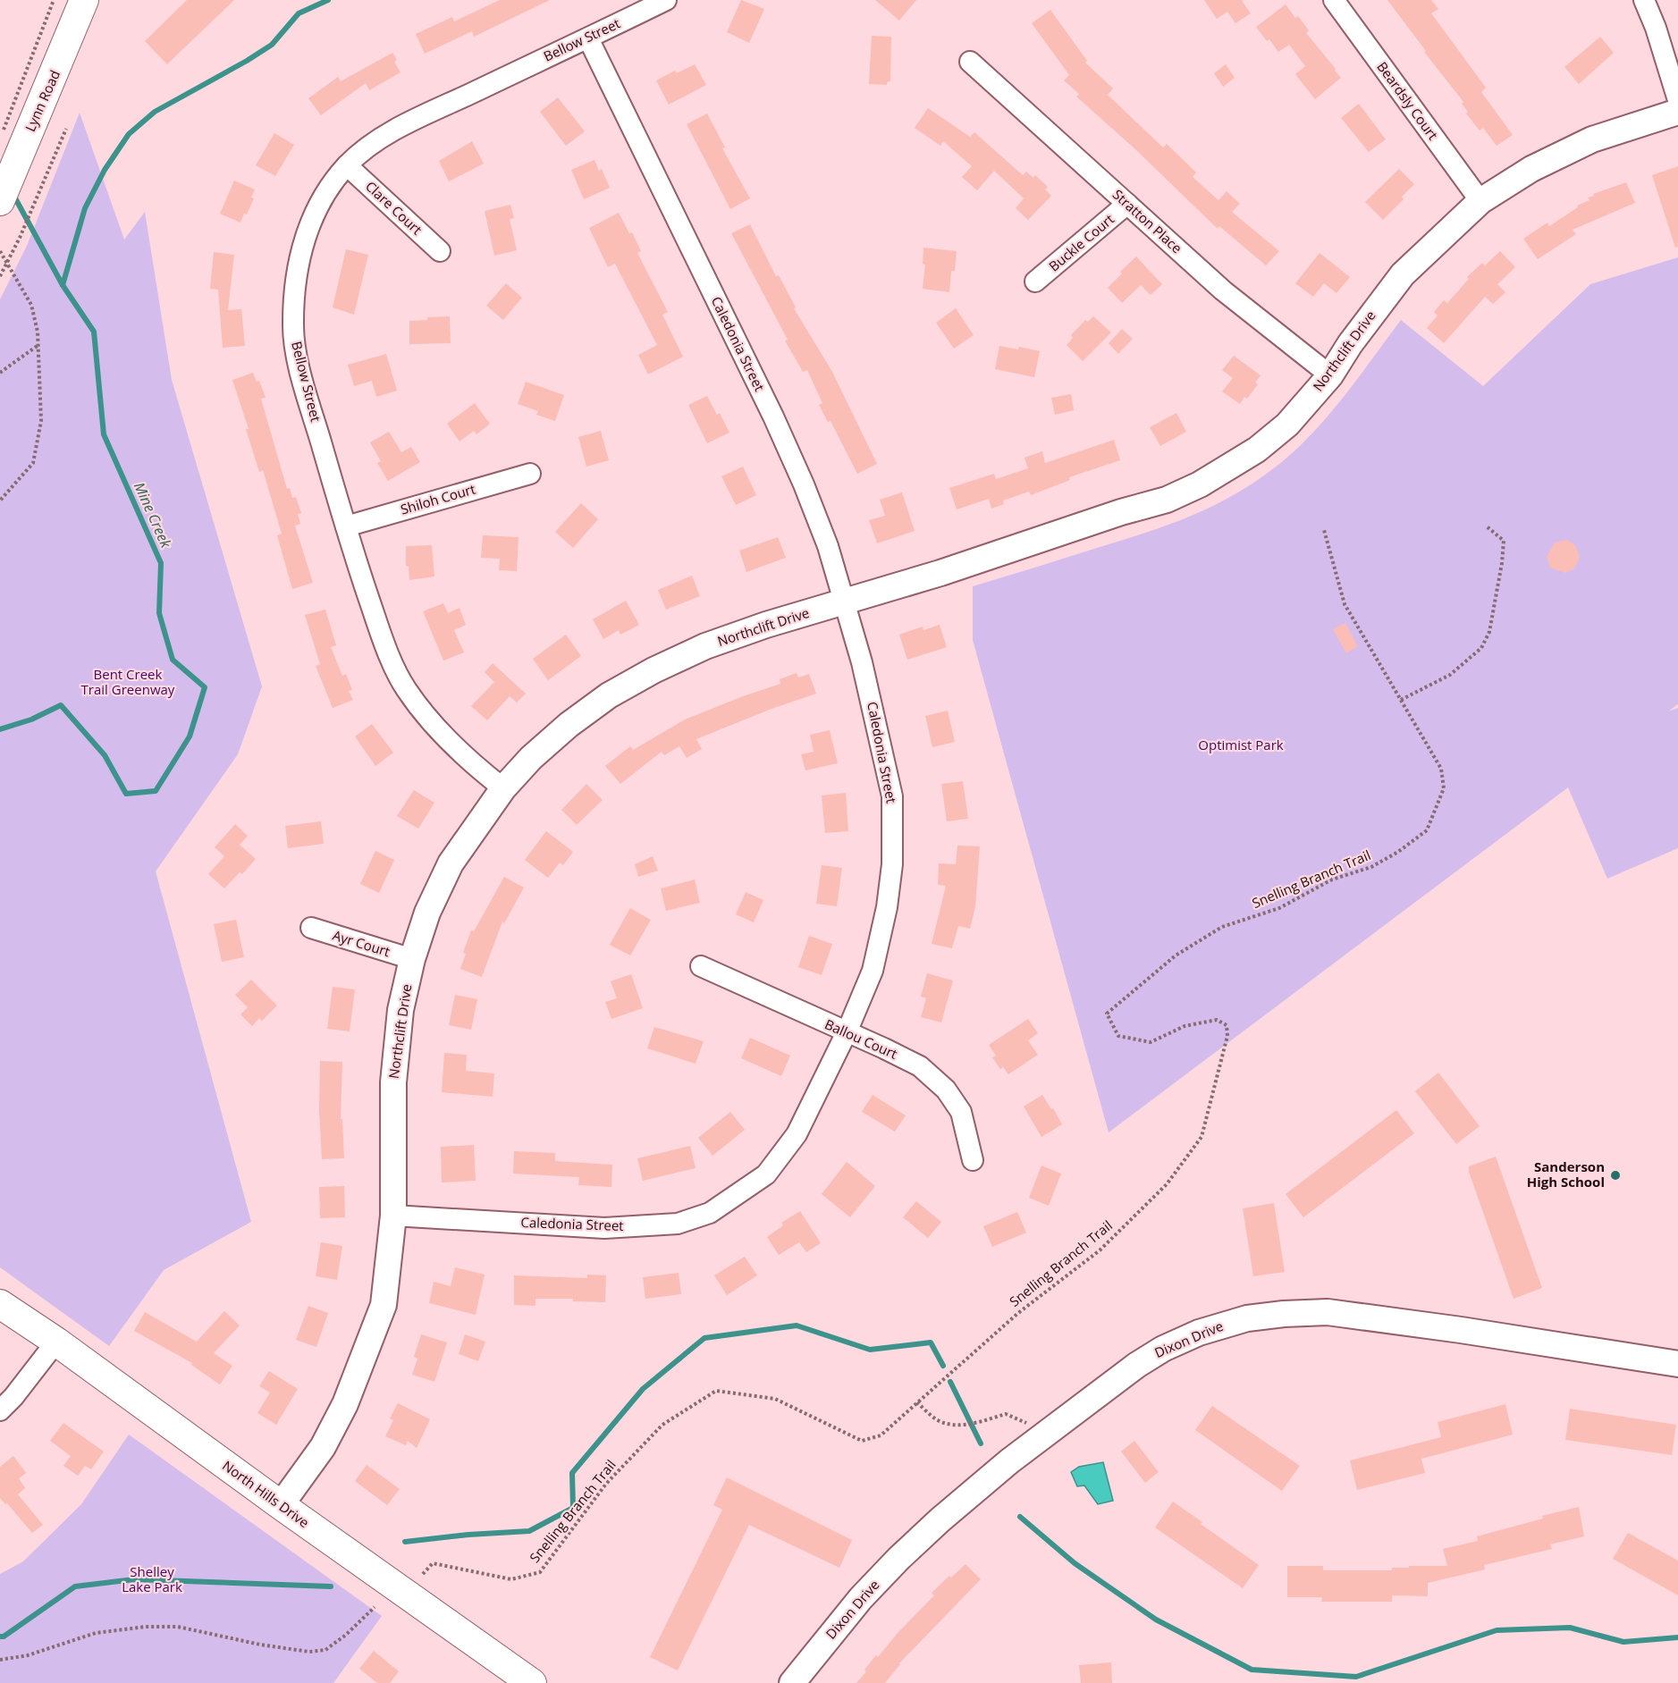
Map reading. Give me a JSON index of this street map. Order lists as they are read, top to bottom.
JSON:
{
  "streets": {
    "main road": ["Lynn Road", "North Hills Drive"],
    "street": [
      "Bellow Street",
      "Beardsly Court",
      "Clare Court",
      "Stratton Place",
      "Buckle Court",
      "Caledonia Street",
      "Northclift Drive",
      "Shiloh Court",
      "Ayr Court",
      "Ballou Court",
      "Dixon Drive"
    ],
    "path": ["Snelling Branch Trail"]
  },
  "crossings": [
    ["Bellow Street", "Clare Court"],
    ["Bellow Street", "Caledonia Street"],
    ["Bellow Street", "Northclift Drive"],
    ["Bellow Street", "Shiloh Court"],
    ["Beardsly Court", "Northclift Drive"],
    ["Stratton Place", "Buckle Court"],
    ["Stratton Place", "Northclift Drive"],
    ["Caledonia Street", "Northclift Drive"],
    ["Caledonia Street", "Ballou Court"],
    ["Northclift Drive", "Ayr Court"],
    ["Northclift Drive", "North Hills Drive"]
  ],
  "water": ["Mine Creek"],
  "parks": ["Bent Creek Trail Greenway", "Optimist Park", "Shelley Lake Park"],
  "places": ["Sanderson High School"]
}
